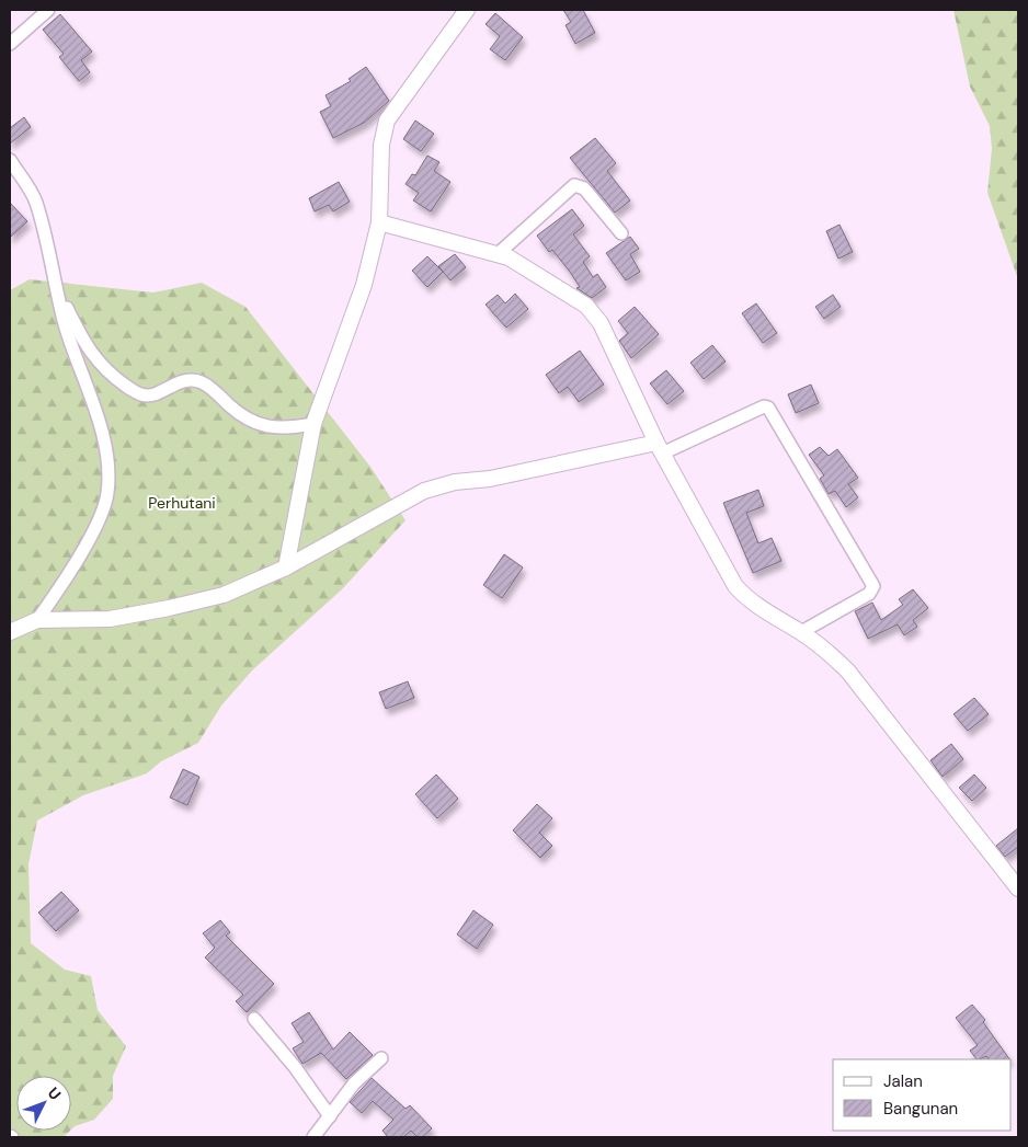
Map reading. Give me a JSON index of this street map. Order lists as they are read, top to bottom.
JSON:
{
  "parks": ["Perhutani"],
  "legend": ["Jalan", "Bangunan"],
  "north": "top right"
}
